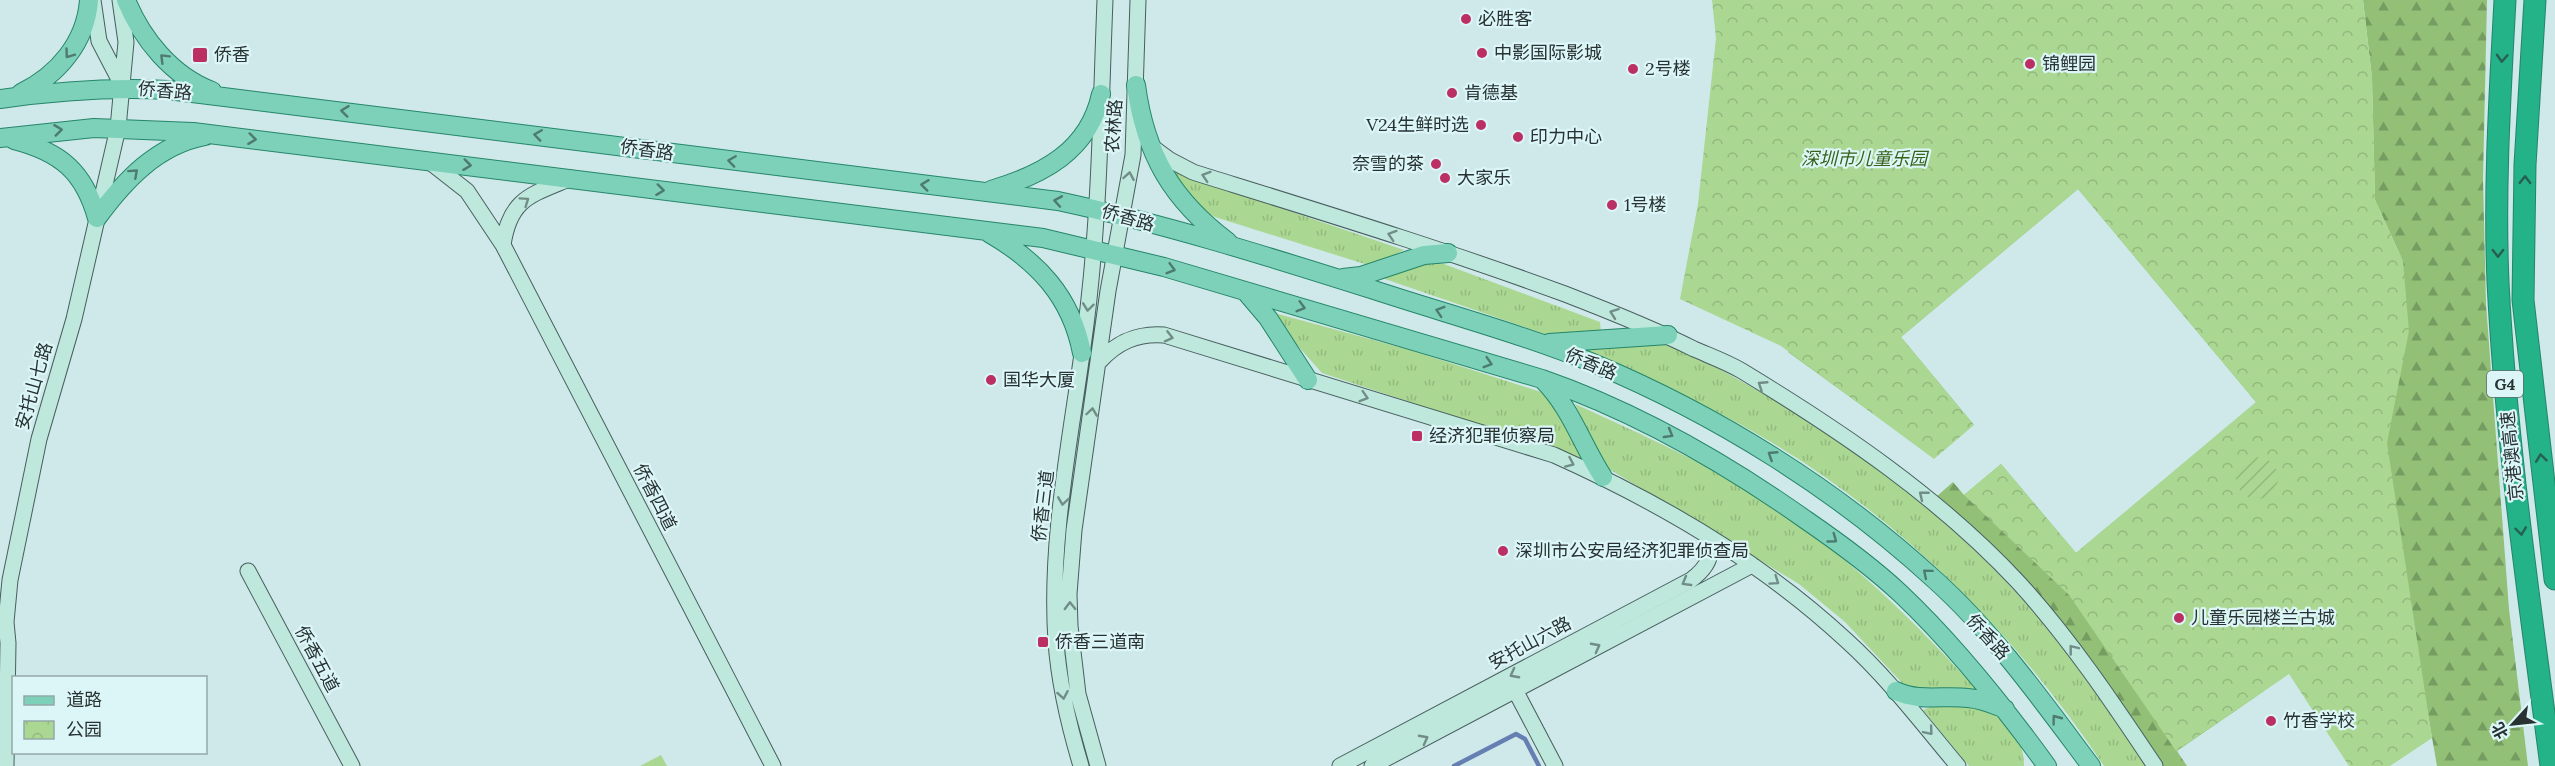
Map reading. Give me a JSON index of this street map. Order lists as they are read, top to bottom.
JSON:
{
  "streets": {
    "highway": ["G4", "京港澳高速"],
    "main road": ["侨香路"],
    "street": [
      "农林路",
      "安托山七路",
      "侨香四道",
      "侨香三道",
      "安托山六路",
      "侨香五道"
    ]
  },
  "crossings": [
    ["侨香路", "农林路"],
    ["侨香路", "安托山七路"],
    ["侨香路", "侨香四道"],
    ["侨香路", "侨香三道"],
    ["农林路", "侨香三道"]
  ],
  "parks": ["深圳市儿童乐园"],
  "places": {
    "other": [
      "必胜客",
      "中影国际影城",
      "锦鲤园",
      "2号楼",
      "肯德基",
      "V24生鲜时选",
      "印力中心",
      "奈雪的茶",
      "大家乐",
      "1号楼",
      "国华大厦",
      "深圳市公安局经济犯罪侦查局",
      "儿童乐园楼兰古城",
      "竹香学校"
    ],
    "transit": ["侨香", "经济犯罪侦察局", "侨香三道南"]
  },
  "legend": ["道路", "公园"],
  "north": "bottom left"
}
